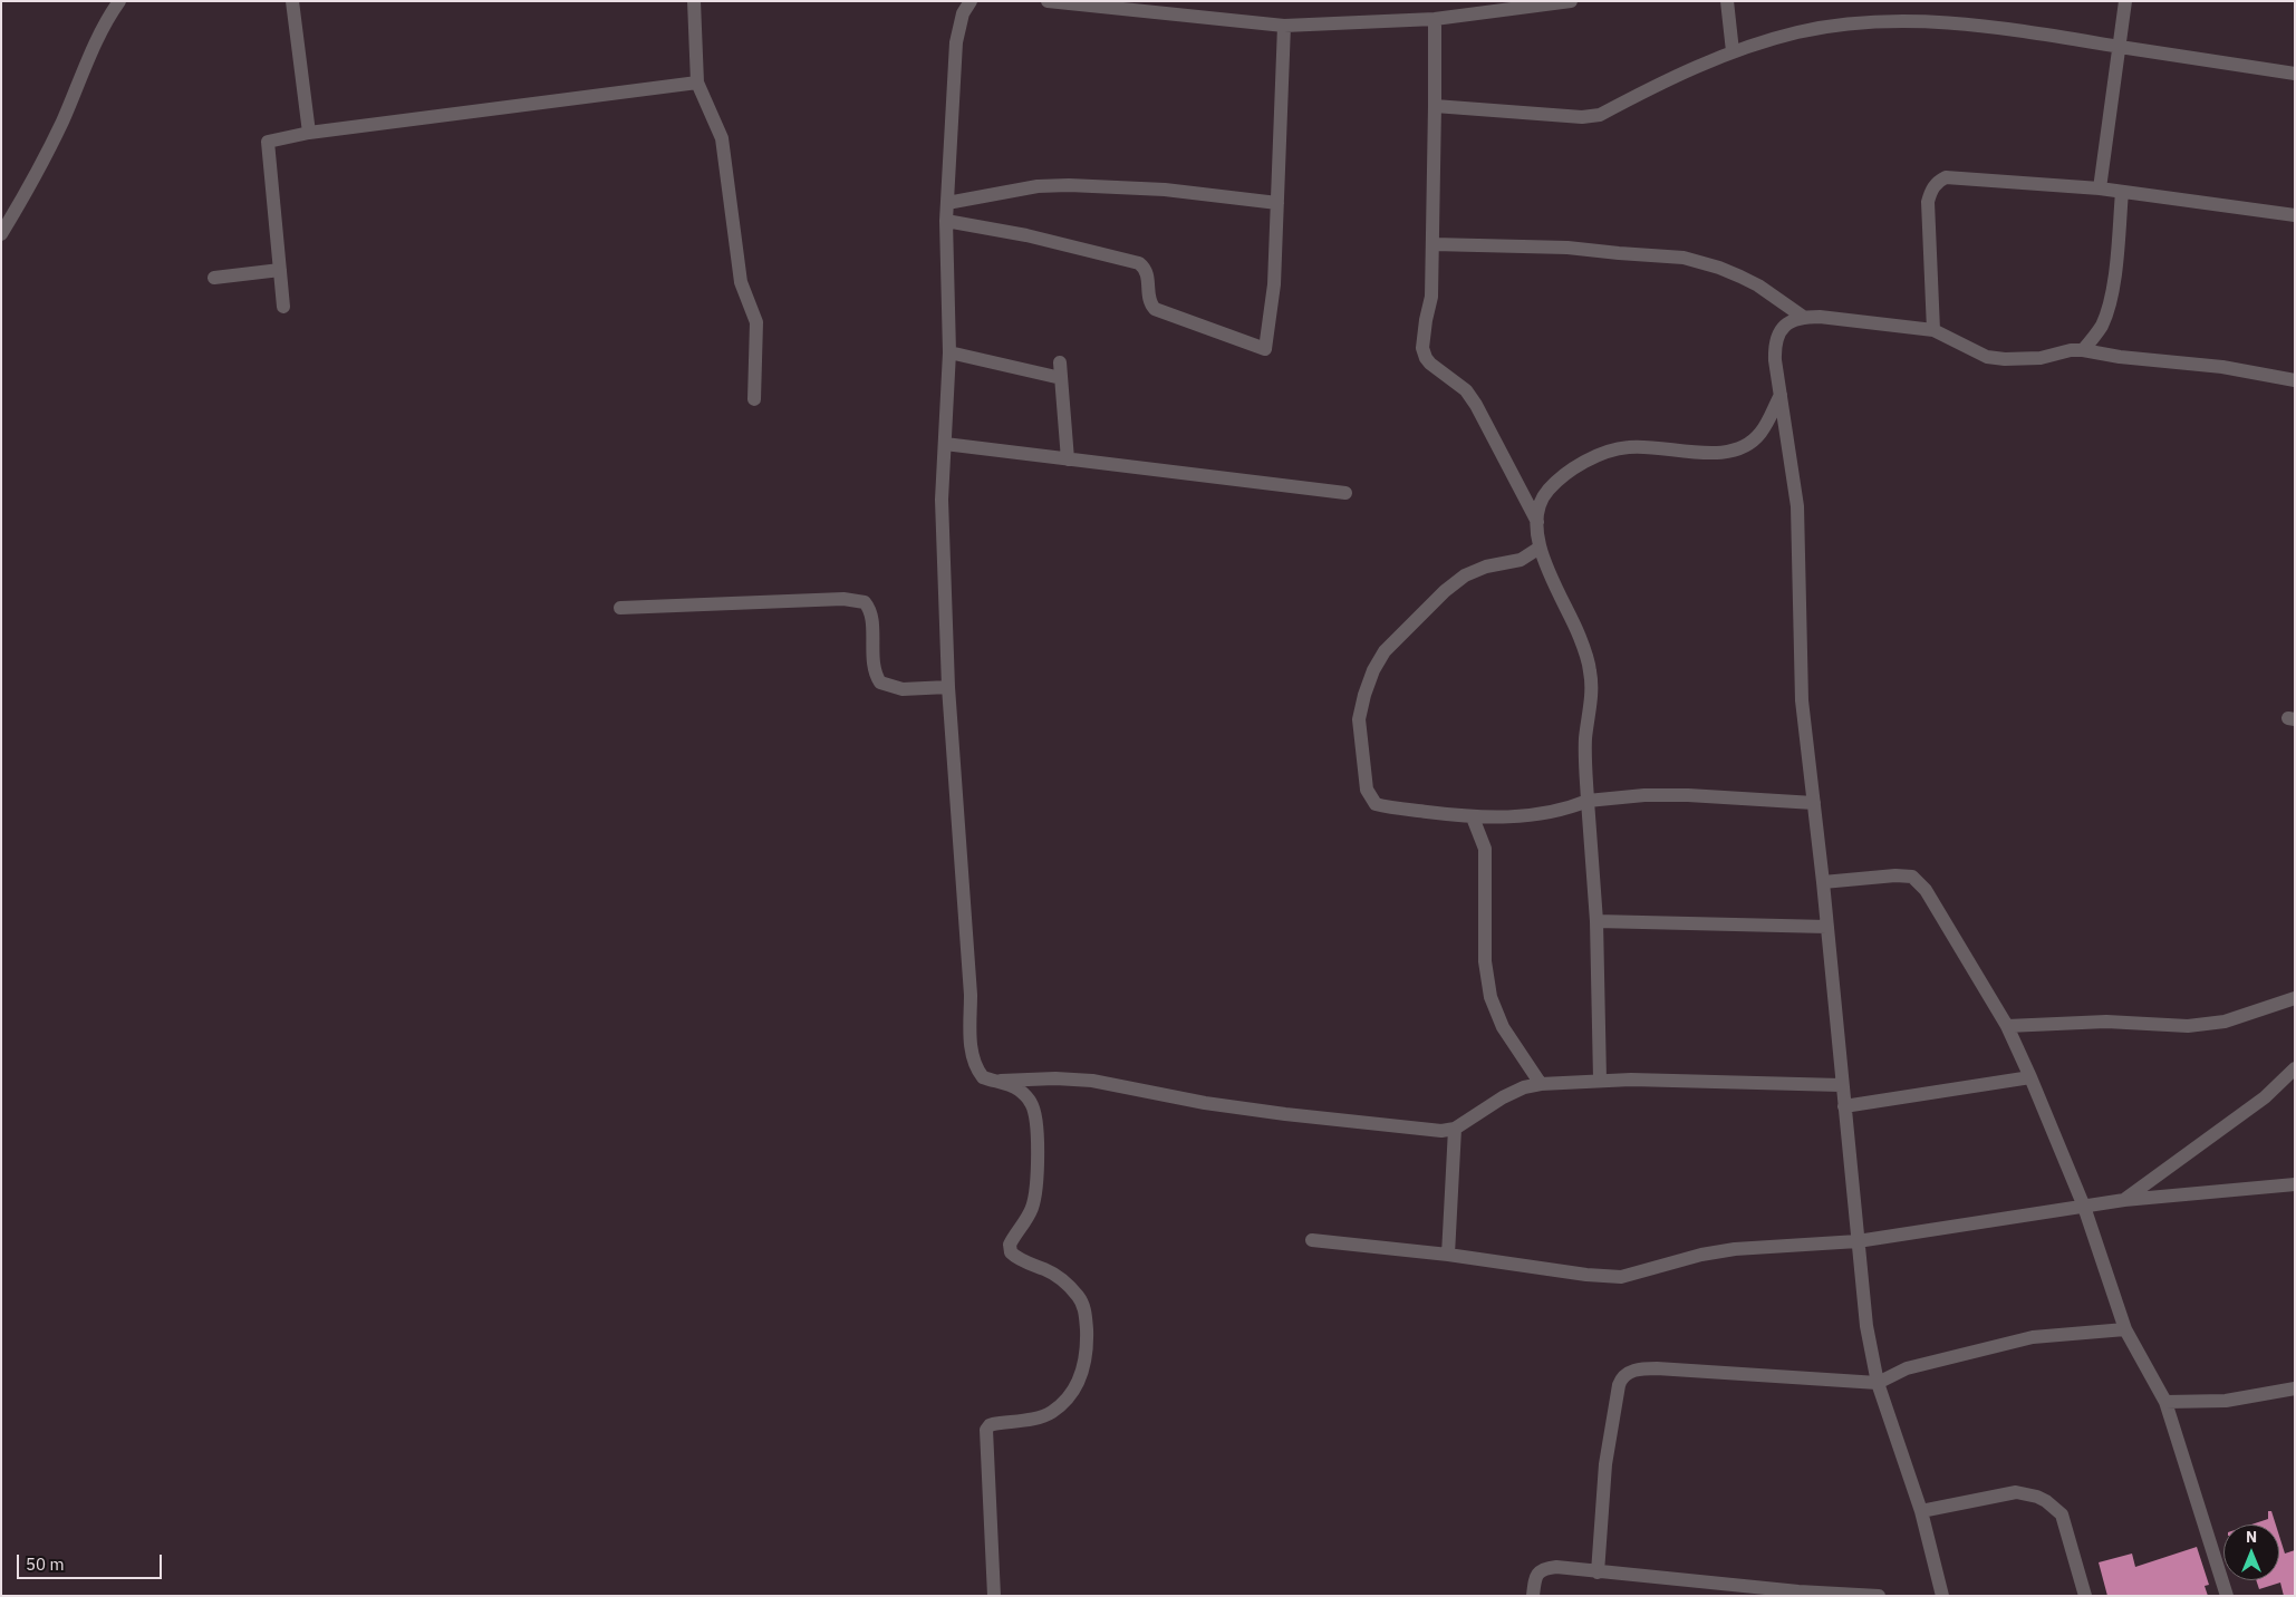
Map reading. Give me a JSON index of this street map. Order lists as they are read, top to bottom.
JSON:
{
  "scale_bar": "50 m",
  "north": "top"
}
